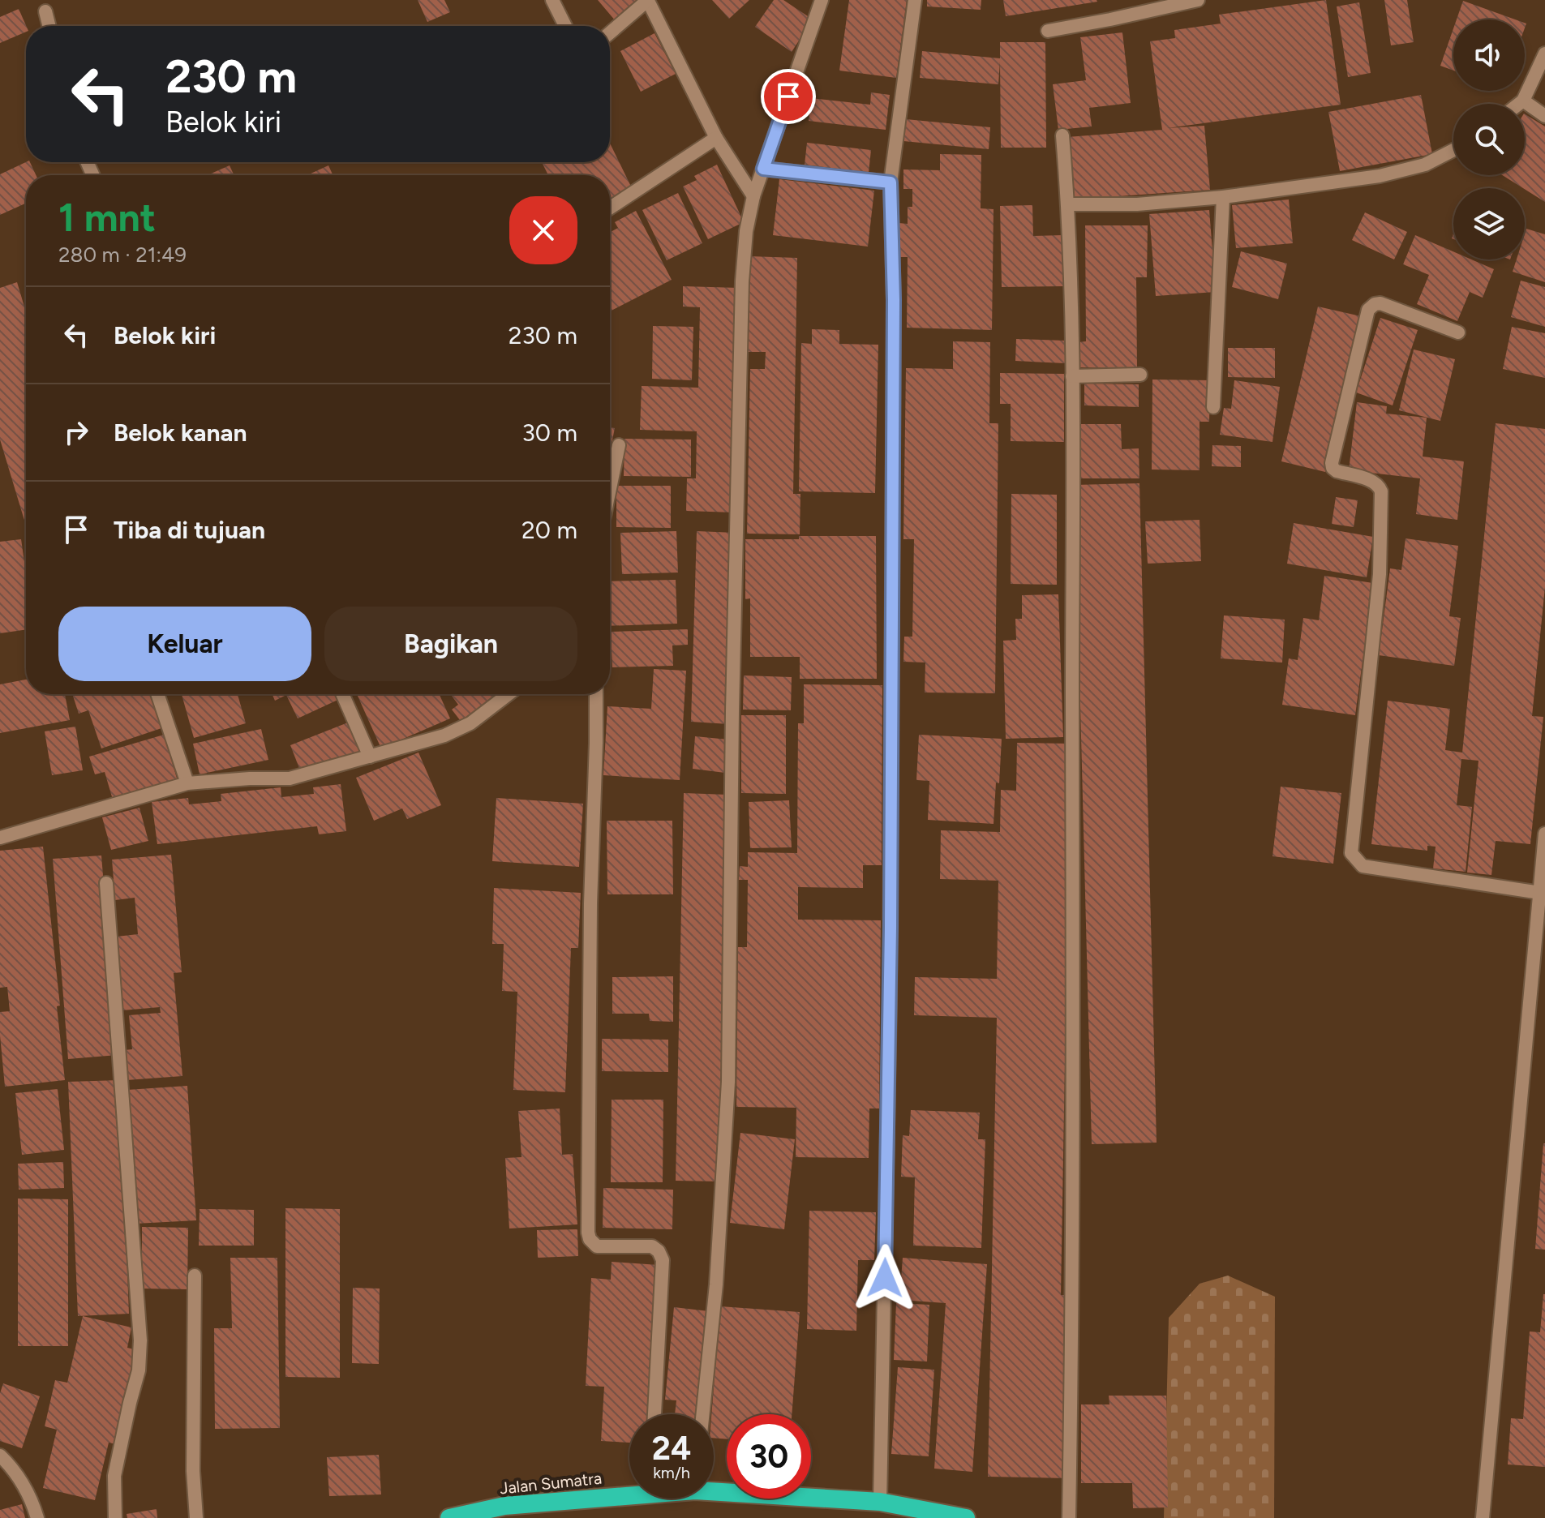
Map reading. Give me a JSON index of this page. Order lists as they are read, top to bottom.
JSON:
{
  "streets": {
    "highway": ["Jalan Sumatra"]
  },
  "page": {
    "turn": ["230 m", "Belok kiri"],
    "heading": ["1 mnt", "280 m · 21:49"],
    "list": [
      {
        "name": "Belok kiri",
        "value": "230 m"
      },
      {
        "name": "Belok kanan",
        "value": "30 m"
      },
      {
        "name": "Tiba di tujuan",
        "value": "20 m"
      }
    ],
    "buttons": ["Keluar", "Bagikan"],
    "speed": "24 km/h",
    "limit": "30"
  }
}
